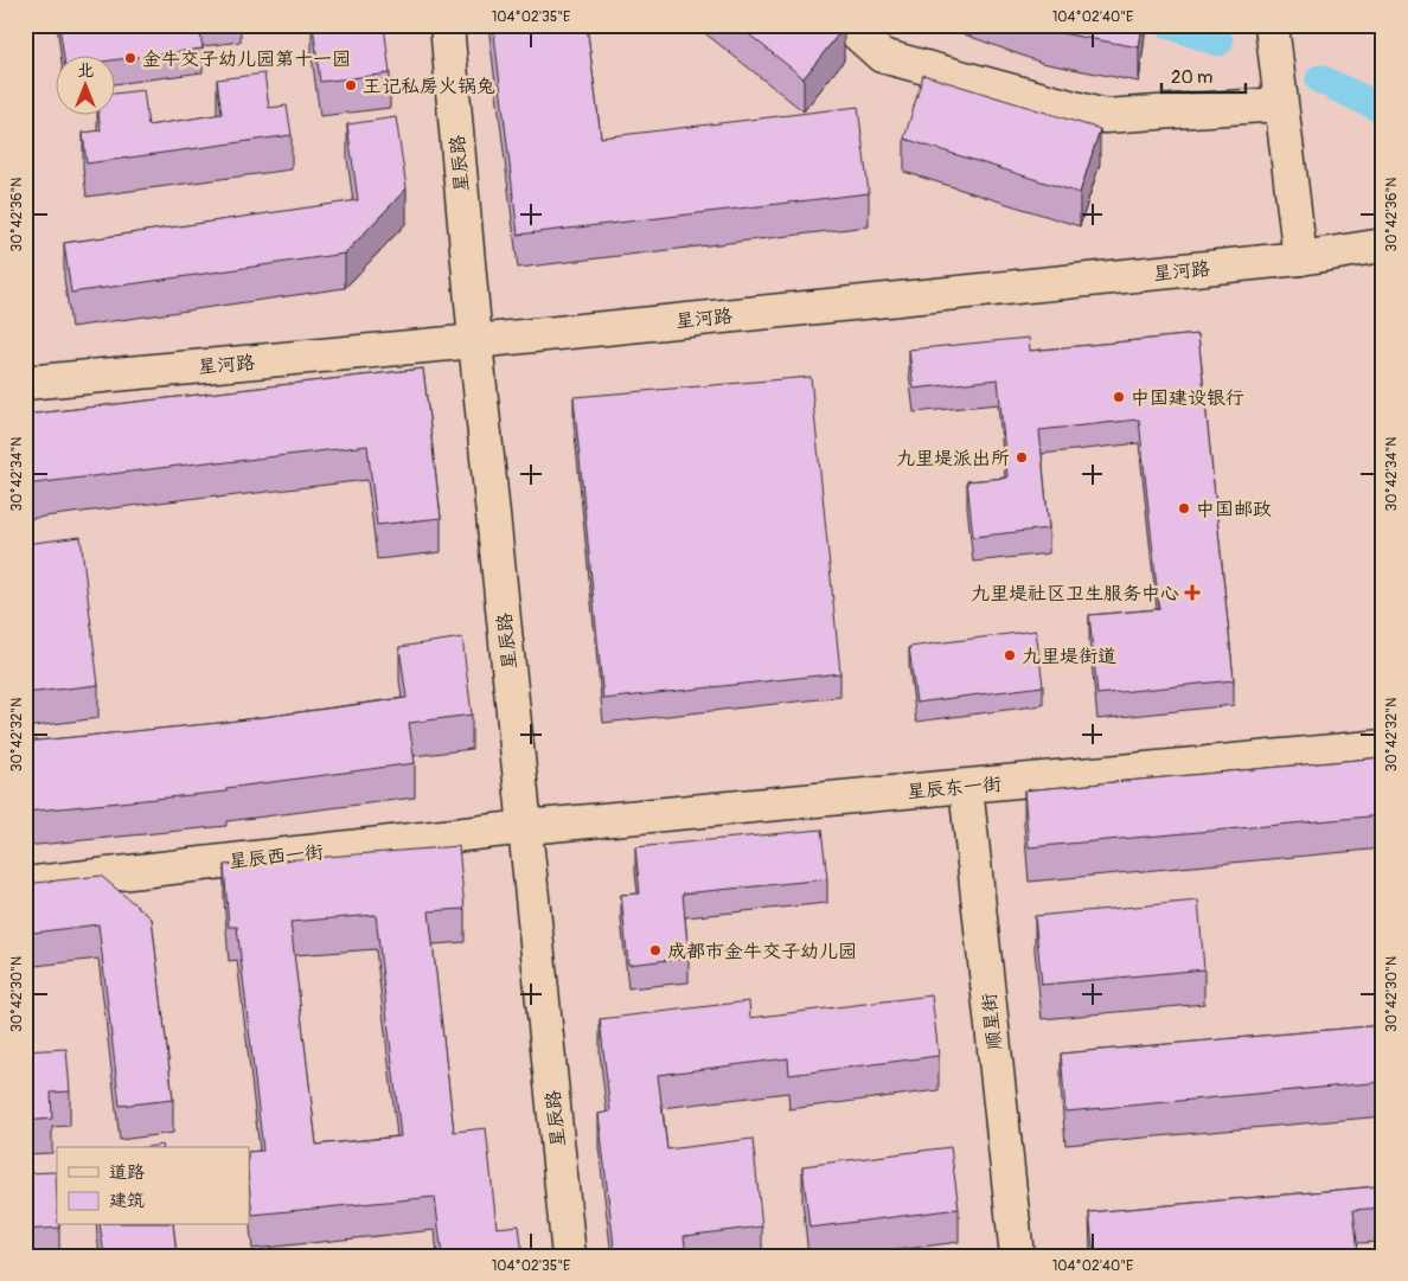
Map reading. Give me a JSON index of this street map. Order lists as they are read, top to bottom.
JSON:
{
  "streets": {
    "street": [
      "星辰路",
      "星河路",
      "星辰东一街",
      "星辰西一街",
      "顺星街"
    ]
  },
  "crossings": [
    ["星辰路", "星河路"],
    ["星辰路", "星辰东一街"],
    ["星辰路", "星辰西一街"],
    ["星辰东一街", "星辰西一街"],
    ["星辰东一街", "顺星街"]
  ],
  "places": {
    "other": [
      "金牛交子幼儿园第十一园",
      "王记私房火锅兔",
      "中国建设银行",
      "九里堤派出所",
      "中国邮政",
      "九里堤街道",
      "成都市金牛交子幼儿园"
    ],
    "health": ["九里堤社区卫生服务中心"]
  },
  "legend": ["道路", "建筑"],
  "scale_bar": "20 m",
  "north": "top",
  "coordinates": [
    "104°02'35\"E",
    "104°02'40\"E",
    "30°42'36\"N",
    "30°42'34\"N",
    "30°42'32\"N",
    "30°42'30\"N"
  ]
}
